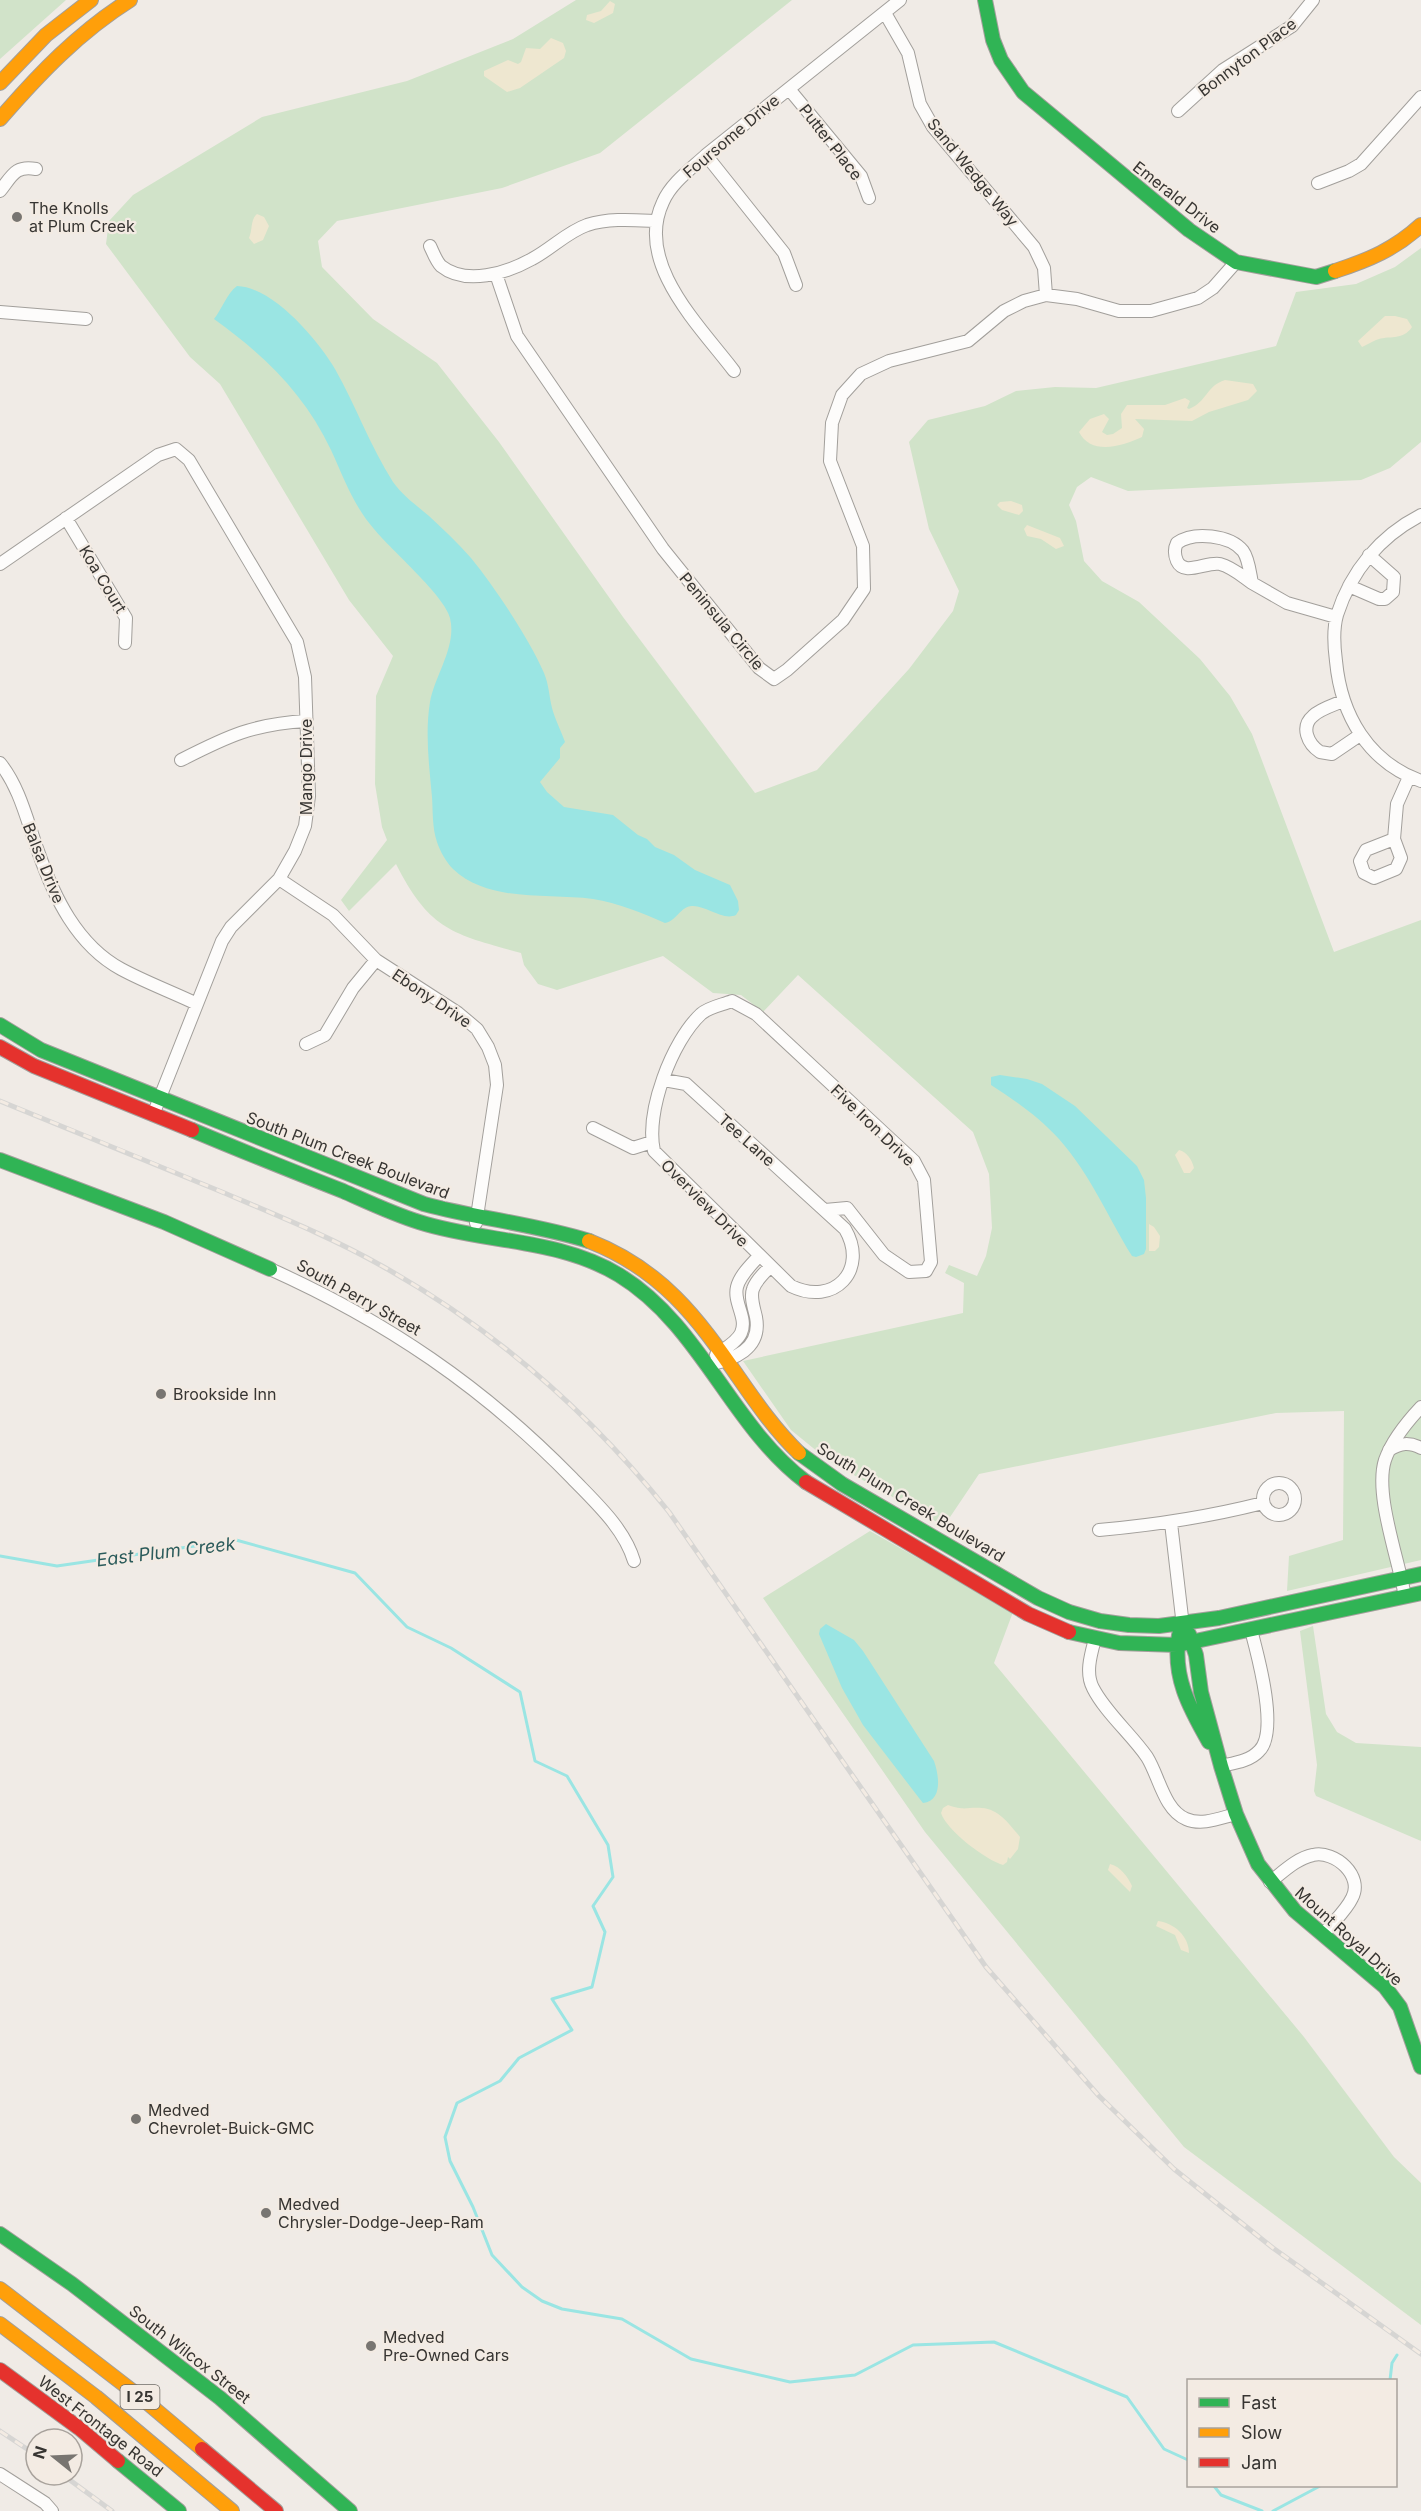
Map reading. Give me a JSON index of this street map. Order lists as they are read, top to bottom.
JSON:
{
  "streets": {
    "main road": [
      "Emerald Drive",
      "South Plum Creek Boulevard",
      "South Perry Street",
      "Mount Royal Drive",
      "South Wilcox Street",
      "I 25",
      "West Frontage Road"
    ],
    "street": [
      "Bonnyton Place",
      "Foursome Drive",
      "Putter Place",
      "Sand Wedge Way",
      "Koa Court",
      "Peninsula Circle",
      "Mango Drive",
      "Balsa Drive",
      "Ebony Drive",
      "Five Iron Drive",
      "Tee Lane",
      "Overview Drive"
    ]
  },
  "crossings": [
    ["Foursome Drive", "Putter Place"],
    ["Foursome Drive", "Sand Wedge Way"],
    ["Sand Wedge Way", "Peninsula Circle"],
    ["Emerald Drive", "Peninsula Circle"],
    ["Koa Court", "Mango Drive"],
    ["Mango Drive", "Balsa Drive"],
    ["Mango Drive", "Ebony Drive"],
    ["Mango Drive", "South Plum Creek Boulevard"],
    ["Ebony Drive", "South Plum Creek Boulevard"],
    ["Five Iron Drive", "Tee Lane"],
    ["Five Iron Drive", "Overview Drive"],
    ["Tee Lane", "Overview Drive"],
    ["South Plum Creek Boulevard", "Overview Drive"],
    ["South Plum Creek Boulevard", "Mount Royal Drive"]
  ],
  "water": ["East Plum Creek"],
  "places": [
    "The Knolls at Plum Creek",
    "Brookside Inn",
    "Medved Chevrolet-Buick-GMC",
    "Medved Chrysler-Dodge-Jeep-Ram",
    "Medved Pre-Owned Cars"
  ],
  "legend": ["Fast", "Slow", "Jam"],
  "north": "left"
}
